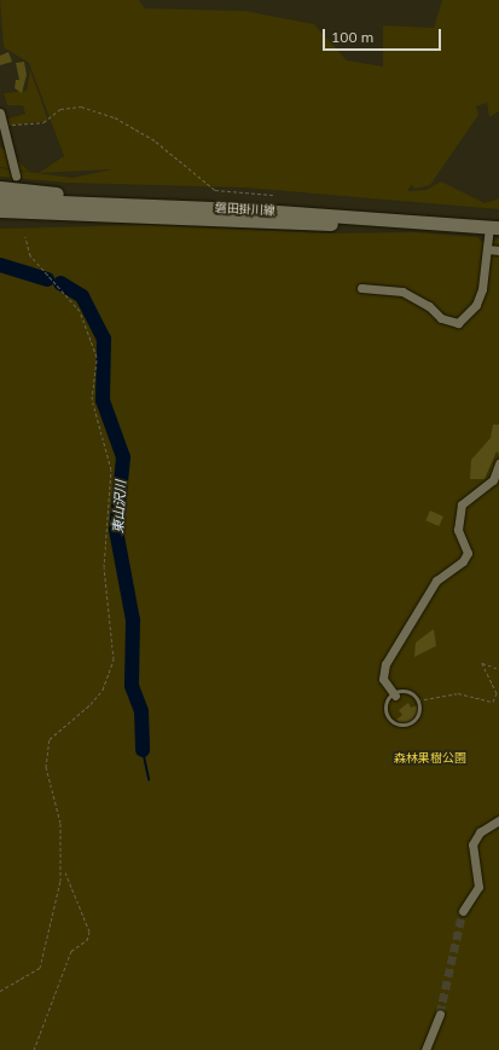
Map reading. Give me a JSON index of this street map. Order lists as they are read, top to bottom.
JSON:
{
  "streets": {
    "main road": ["磐田掛川線"]
  },
  "water": ["東山沢川"],
  "parks": ["森林果樹公園"],
  "scale_bar": "100 m"
}
